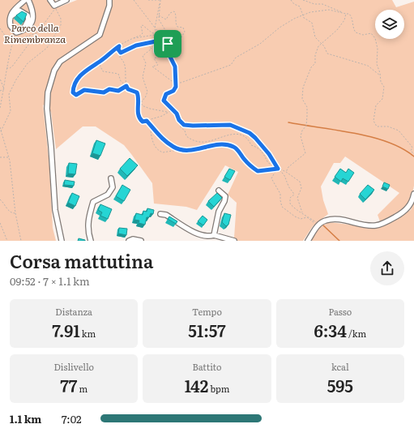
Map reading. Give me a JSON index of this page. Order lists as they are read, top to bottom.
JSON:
{
  "parks": ["Parco della Rimembranza"],
  "page": {
    "heading": ["Corsa mattutina", "09:52 · 7 × 1.1 km"],
    "stats": [
      ["Distanza", "7.91 km"],
      ["Tempo", "51:57"],
      ["Passo", "6:34 /km"],
      ["Dislivello", "77 m"],
      ["Battito", "142 bpm"],
      ["kcal", "595"]
    ],
    "list": [
      {
        "name": "1.1 km",
        "note": "7:02"
      }
    ]
  }
}
